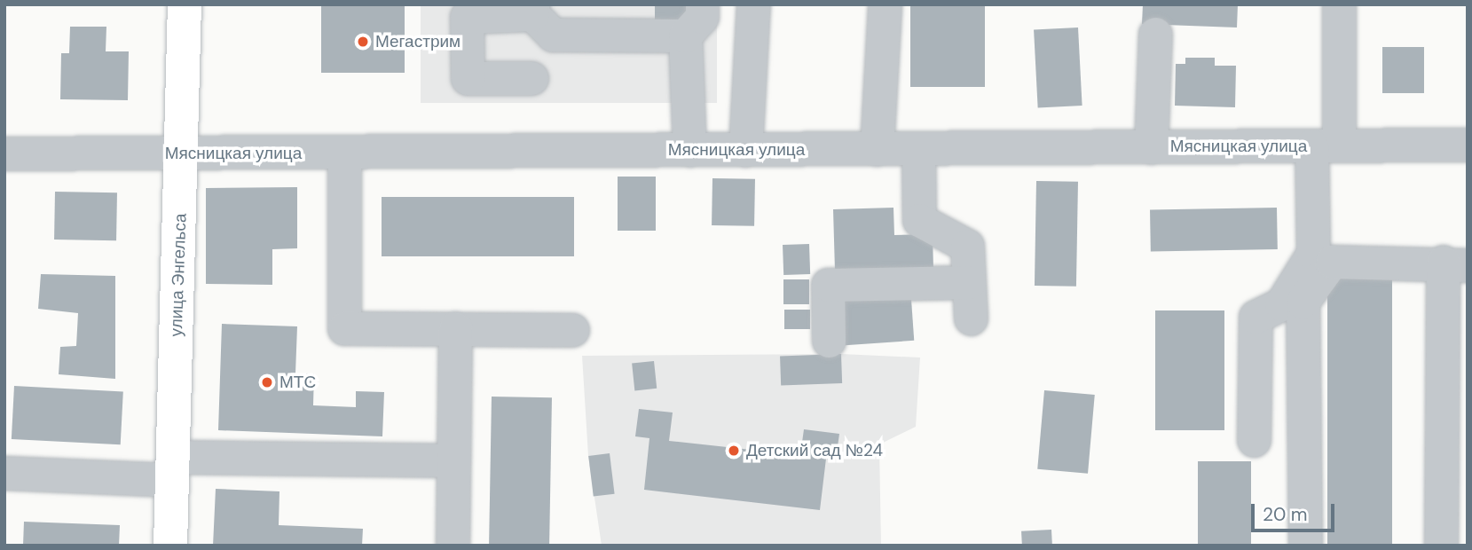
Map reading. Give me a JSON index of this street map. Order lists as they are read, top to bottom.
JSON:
{
  "streets": {
    "main road": ["улица Энгельса"],
    "street": ["Мясницкая улица"]
  },
  "crossings": [
    ["Мясницкая улица", "улица Энгельса"]
  ],
  "places": ["Мегастрим", "МТС", "Детский сад №24"],
  "scale_bar": "20 m"
}
